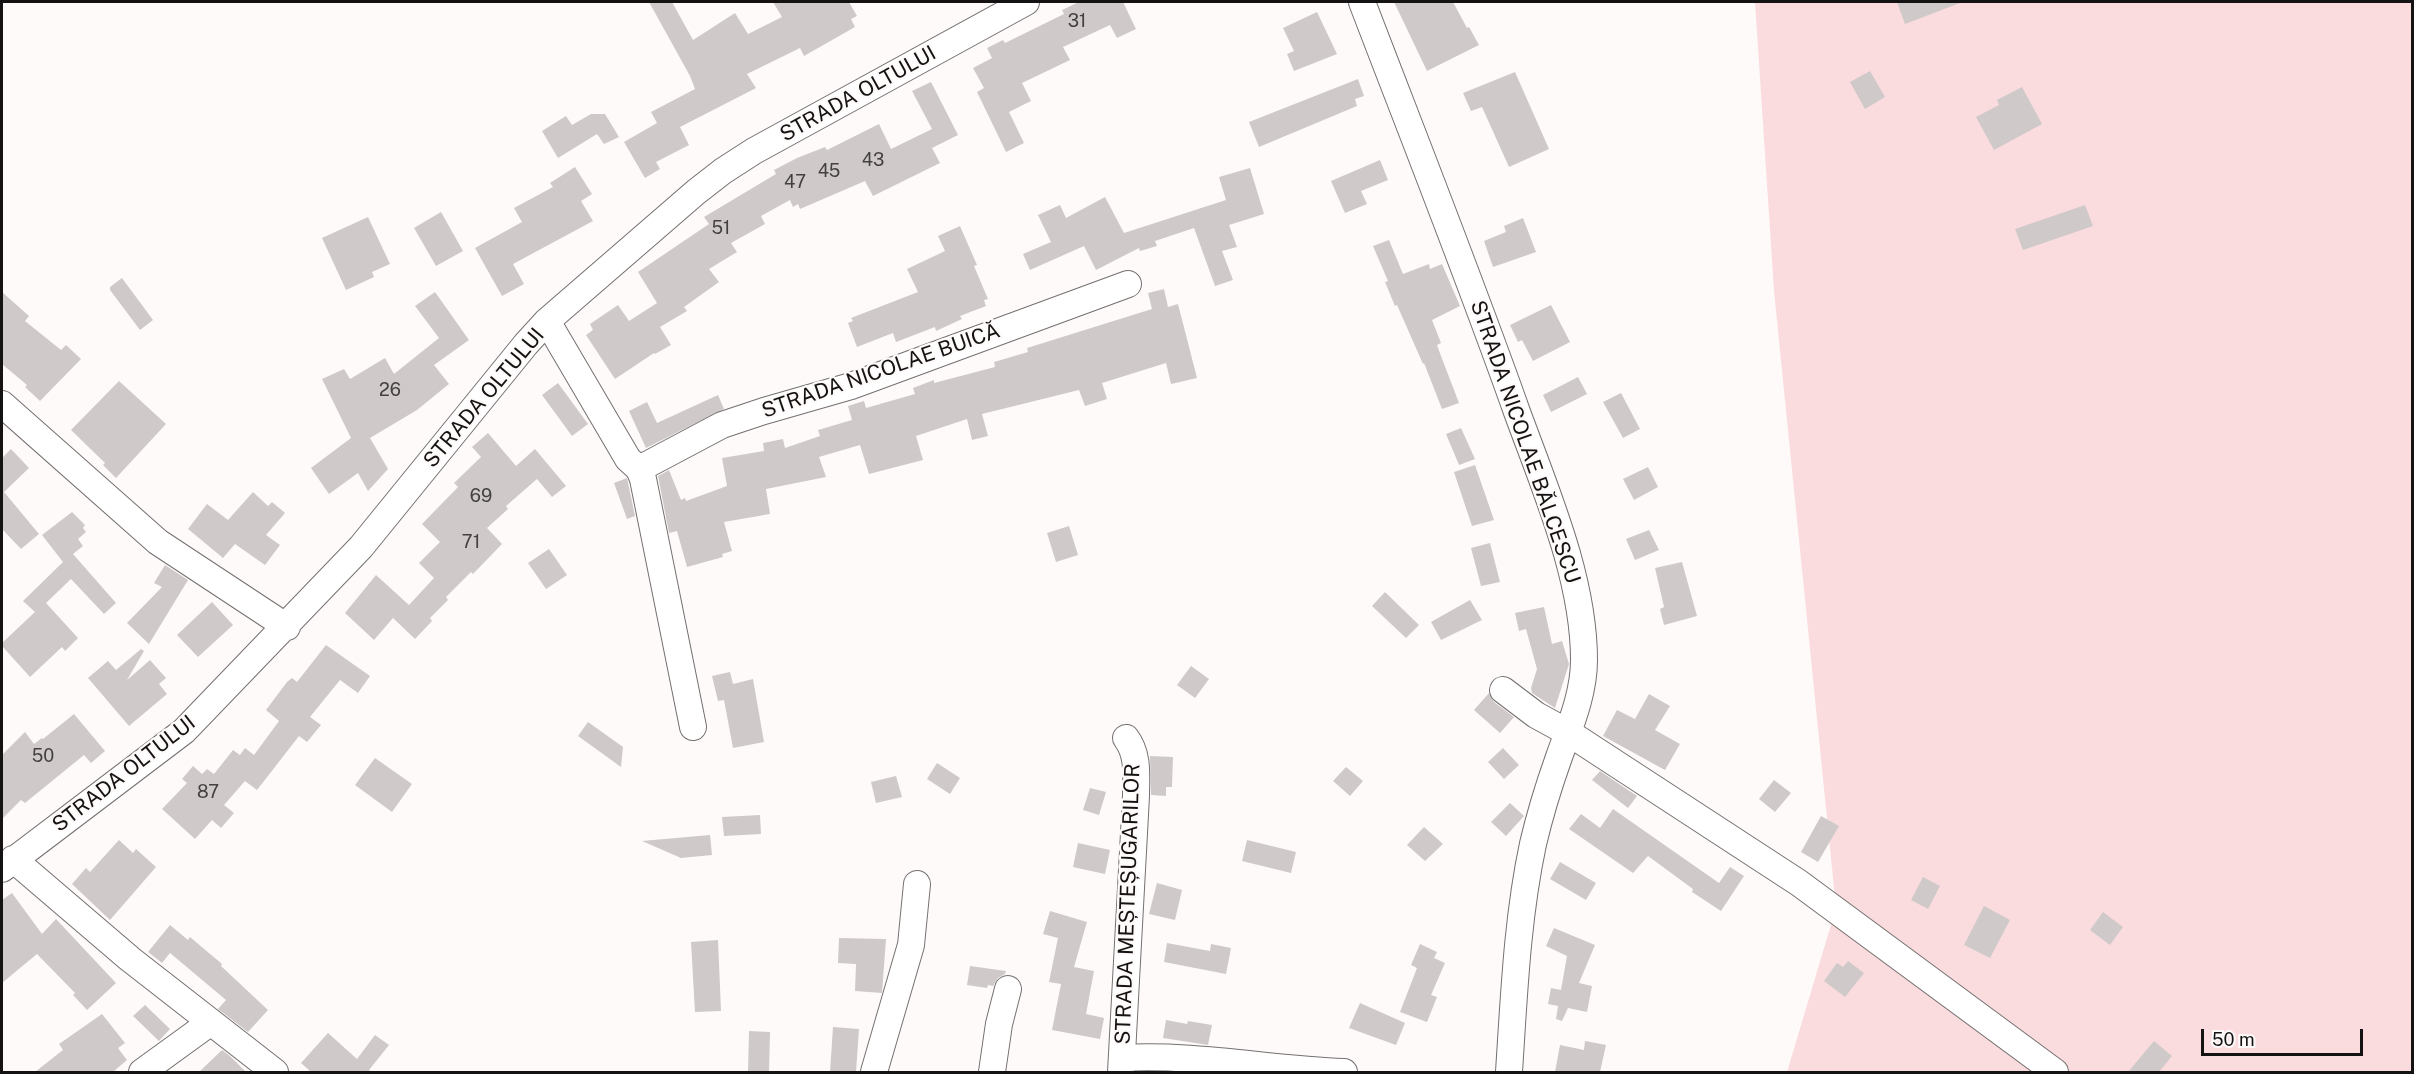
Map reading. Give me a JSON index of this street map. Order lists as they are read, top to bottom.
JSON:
{
  "streets": {
    "street": [
      "STRADA OLTULUI",
      "STRADA NICOLAE BUICĂ",
      "STRADA NICOLAE BĂLCESCU",
      "STRADA MEȘTEȘUGARILOR"
    ]
  },
  "house_numbers": [
    "31",
    "43",
    "45",
    "47",
    "51",
    "26",
    "69",
    "71",
    "50",
    "87"
  ],
  "scale_bar": "50 m"
}
